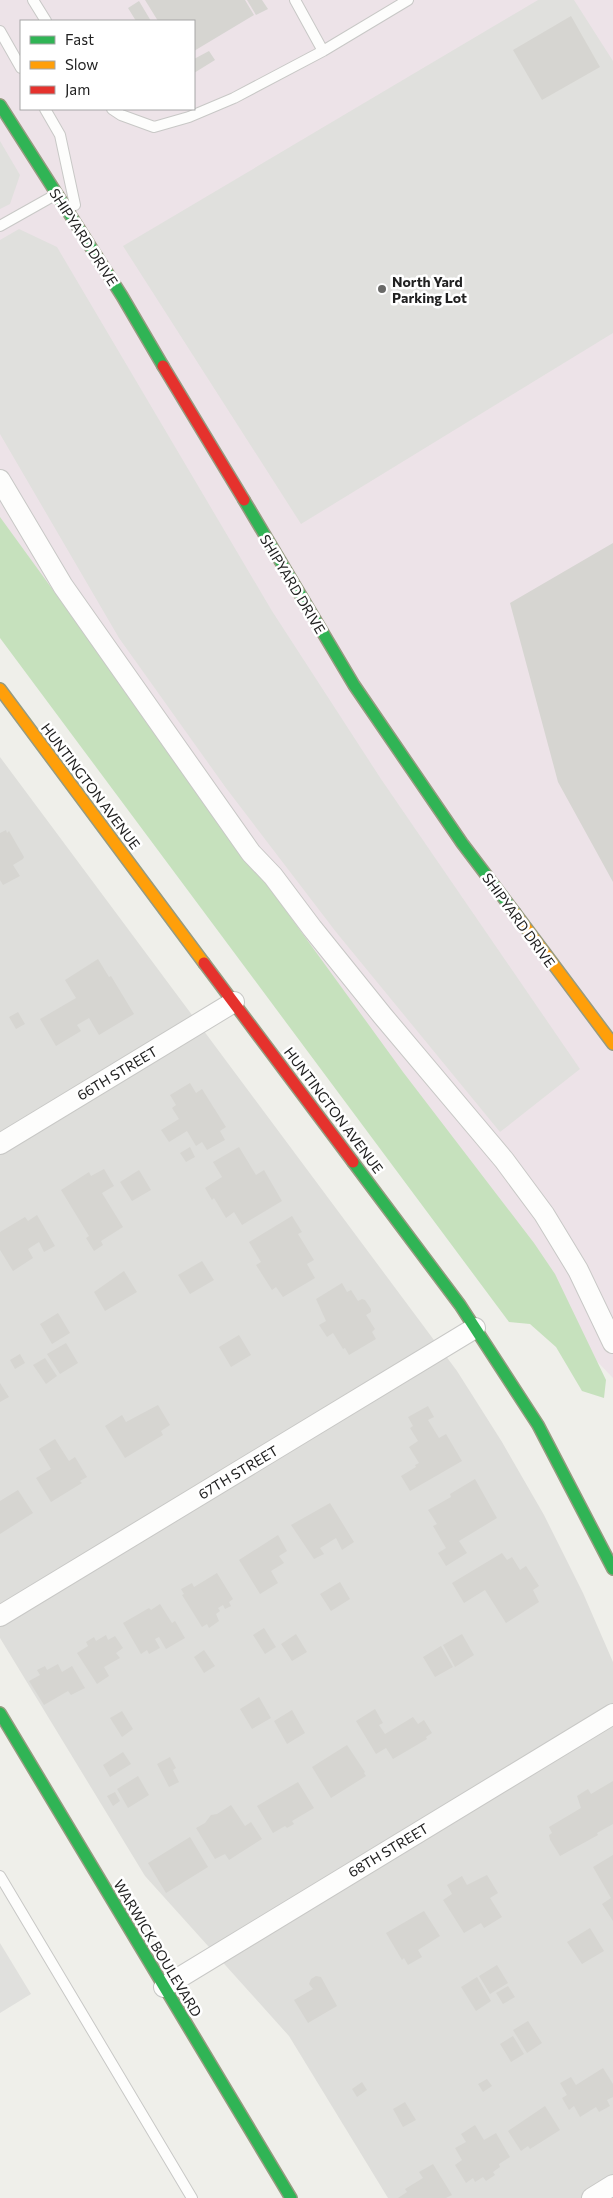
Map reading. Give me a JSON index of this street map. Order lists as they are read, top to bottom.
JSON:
{
  "streets": {
    "main road": ["SHIPYARD DRIVE", "HUNTINGTON AVENUE", "WARWICK BOULEVARD"],
    "street": ["66TH STREET", "67TH STREET", "68TH STREET"]
  },
  "crossings": [
    ["HUNTINGTON AVENUE", "66TH STREET"],
    ["HUNTINGTON AVENUE", "67TH STREET"],
    ["68TH STREET", "WARWICK BOULEVARD"]
  ],
  "places": ["North Yard Parking Lot"],
  "legend": ["Fast", "Slow", "Jam"]
}
